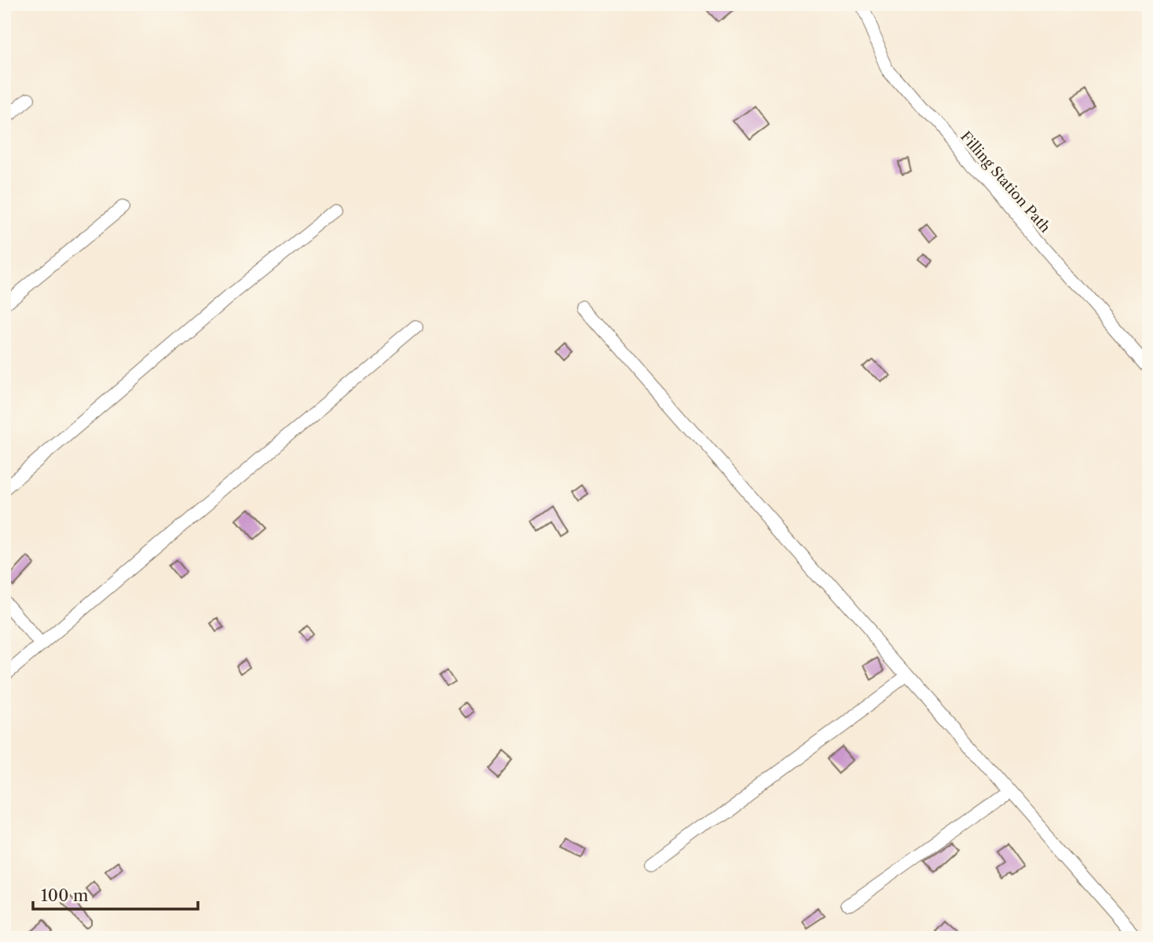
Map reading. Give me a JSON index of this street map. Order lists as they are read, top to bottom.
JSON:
{
  "streets": {
    "street": ["Filling Station Path"]
  },
  "scale_bar": "100 m"
}
